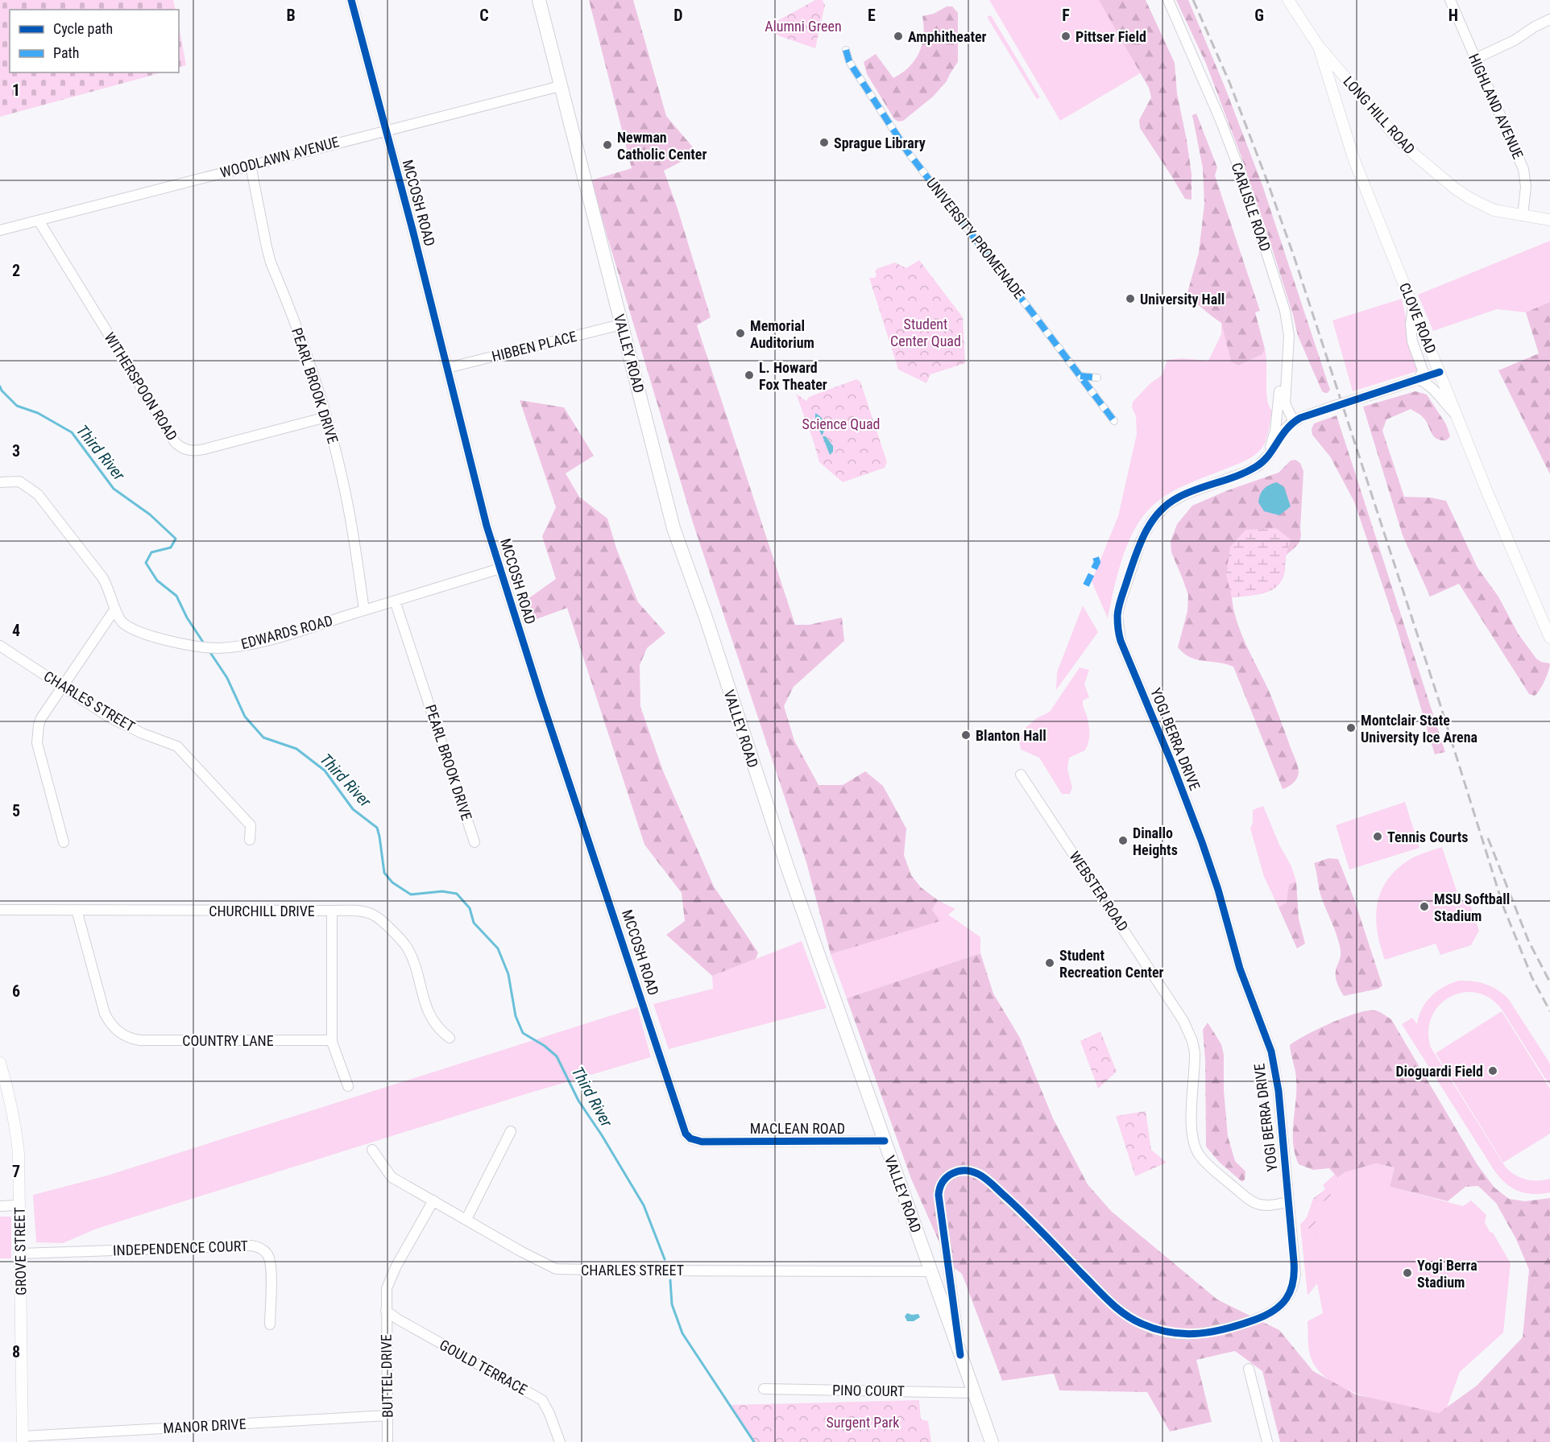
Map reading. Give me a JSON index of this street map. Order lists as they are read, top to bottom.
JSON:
{
  "streets": {
    "main road": ["VALLEY ROAD"],
    "street": [
      "HIGHLAND AVENUE",
      "LONG HILL ROAD",
      "WOODLAWN AVENUE",
      "MCCOSH ROAD",
      "CARLISLE ROAD",
      "UNIVERSITY PROMENADE",
      "CLOVE ROAD",
      "HIBBEN PLACE",
      "PEARL BROOK DRIVE",
      "WITHERSPOON ROAD",
      "EDWARDS ROAD",
      "CHARLES STREET",
      "YOGI BERRA DRIVE",
      "WEBSTER ROAD",
      "CHURCHILL DRIVE",
      "COUNTRY LANE",
      "MACLEAN ROAD",
      "INDEPENDENCE COURT",
      "GROVE STREET",
      "GOULD TERRACE",
      "BUTTEL DRIVE",
      "PINO COURT",
      "MANOR DRIVE"
    ]
  },
  "crossings": [
    ["HIGHLAND AVENUE", "LONG HILL ROAD"],
    ["LONG HILL ROAD", "CLOVE ROAD"],
    ["WOODLAWN AVENUE", "MCCOSH ROAD"],
    ["WOODLAWN AVENUE", "VALLEY ROAD"],
    ["WOODLAWN AVENUE", "PEARL BROOK DRIVE"],
    ["WOODLAWN AVENUE", "WITHERSPOON ROAD"],
    ["MCCOSH ROAD", "HIBBEN PLACE"],
    ["MCCOSH ROAD", "EDWARDS ROAD"],
    ["MCCOSH ROAD", "MACLEAN ROAD"],
    ["CARLISLE ROAD", "YOGI BERRA DRIVE"],
    ["HIBBEN PLACE", "VALLEY ROAD"],
    ["VALLEY ROAD", "CHARLES STREET"],
    ["VALLEY ROAD", "YOGI BERRA DRIVE"],
    ["VALLEY ROAD", "MACLEAN ROAD"],
    ["VALLEY ROAD", "PINO COURT"],
    ["PEARL BROOK DRIVE", "WITHERSPOON ROAD"],
    ["PEARL BROOK DRIVE", "EDWARDS ROAD"],
    ["CHARLES STREET", "BUTTEL DRIVE"],
    ["YOGI BERRA DRIVE", "WEBSTER ROAD"],
    ["CHURCHILL DRIVE", "COUNTRY LANE"],
    ["INDEPENDENCE COURT", "GROVE STREET"],
    ["GROVE STREET", "MANOR DRIVE"],
    ["GOULD TERRACE", "BUTTEL DRIVE"],
    ["BUTTEL DRIVE", "MANOR DRIVE"]
  ],
  "water": ["Third River"],
  "parks": [
    "Alumni Green",
    "Student Center Quad",
    "Science Quad",
    "Surgent Park"
  ],
  "places": [
    "Amphitheater",
    "Pittser Field",
    "Sprague Library",
    "Newman Catholic Center",
    "University Hall",
    "Memorial Auditorium",
    "L. Howard Fox Theater",
    "Montclair State University Ice Arena",
    "Blanton Hall",
    "Tennis Courts",
    "Dinallo Heights",
    "MSU Softball Stadium",
    "Student Recreation Center",
    "Dioguardi Field",
    "Yogi Berra Stadium"
  ],
  "legend": ["Cycle path", "Path"],
  "grid": {
    "columns": [
      "B",
      "C",
      "D",
      "E",
      "F",
      "G",
      "H"
    ],
    "rows": [
      "1",
      "2",
      "3",
      "4",
      "5",
      "6",
      "7",
      "8"
    ]
  }
}
